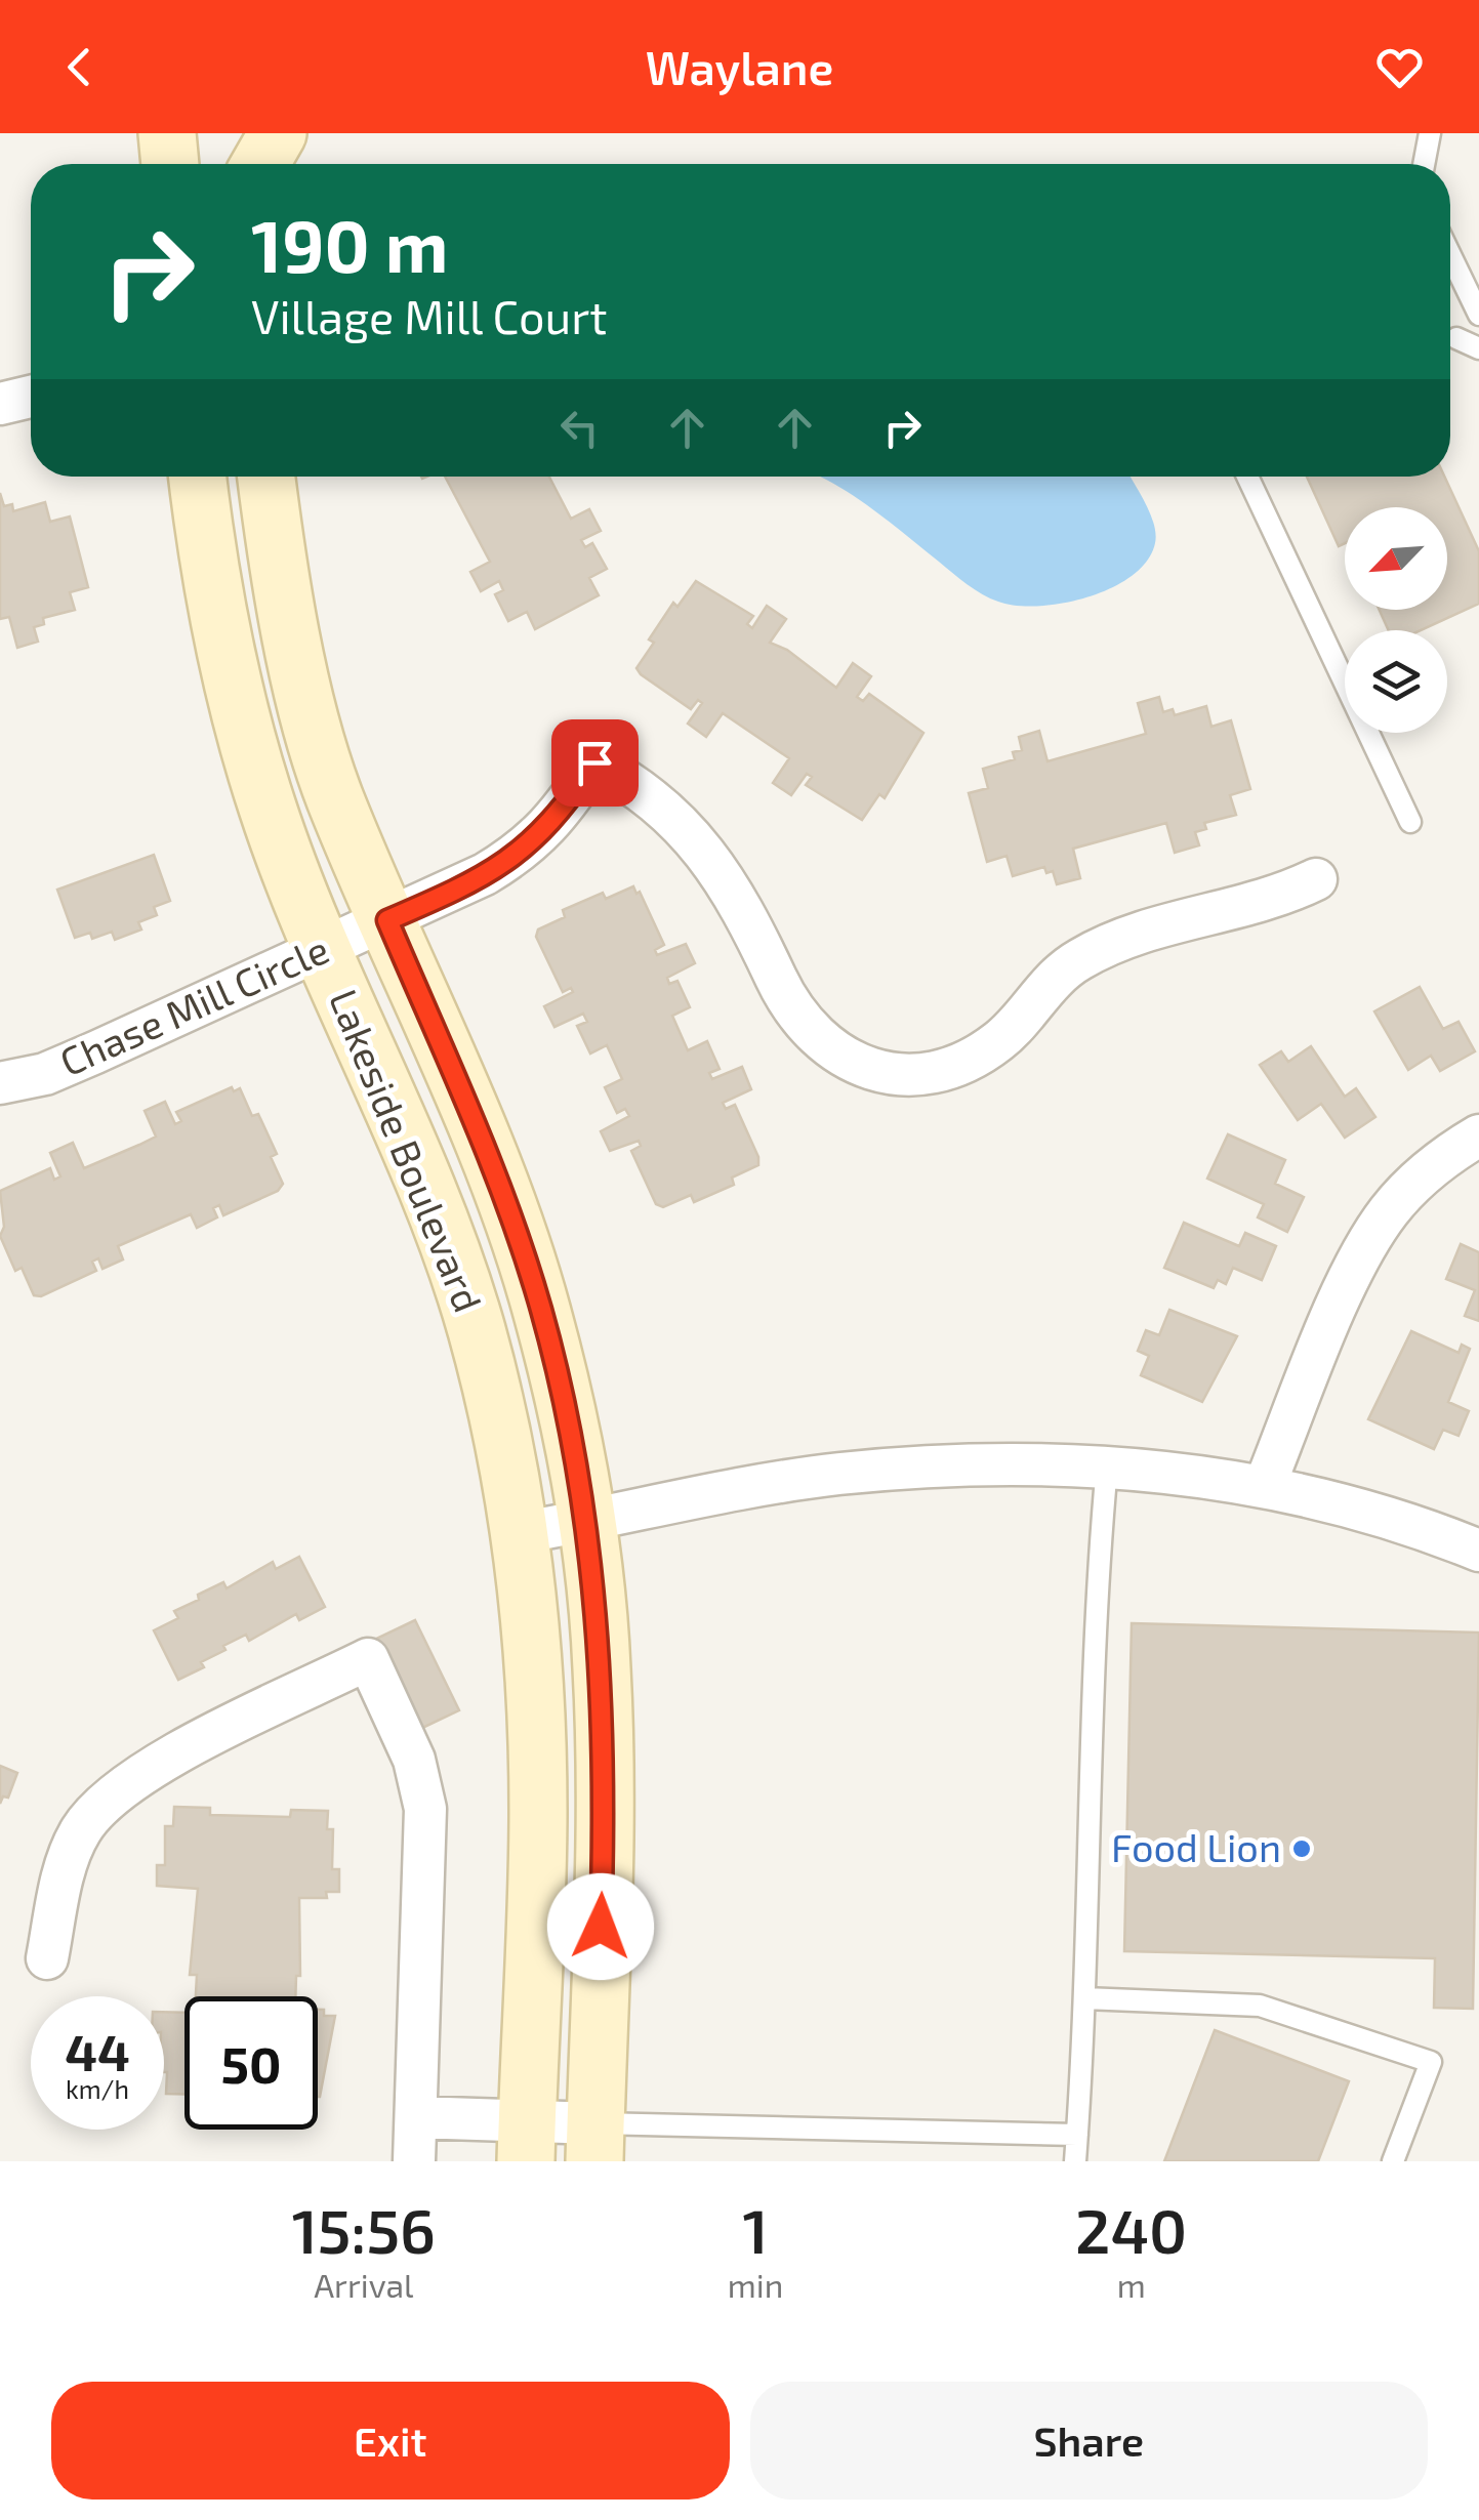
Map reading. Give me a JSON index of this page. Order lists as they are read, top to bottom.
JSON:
{
  "streets": {
    "main road": ["Lakeside Boulevard"],
    "street": ["Chase Mill Circle"]
  },
  "crossings": [
    ["Chase Mill Circle", "Lakeside Boulevard"]
  ],
  "places": ["Food Lion"],
  "north": "bottom left",
  "page": {
    "header": "Waylane",
    "turn": ["190 m", "Village Mill Court"],
    "speed": "44 km/h",
    "limit": "50",
    "eta": [
      "15:56",
      "Arrival",
      "1",
      "min",
      "240",
      "m"
    ],
    "buttons": ["Exit", "Share"]
  }
}
